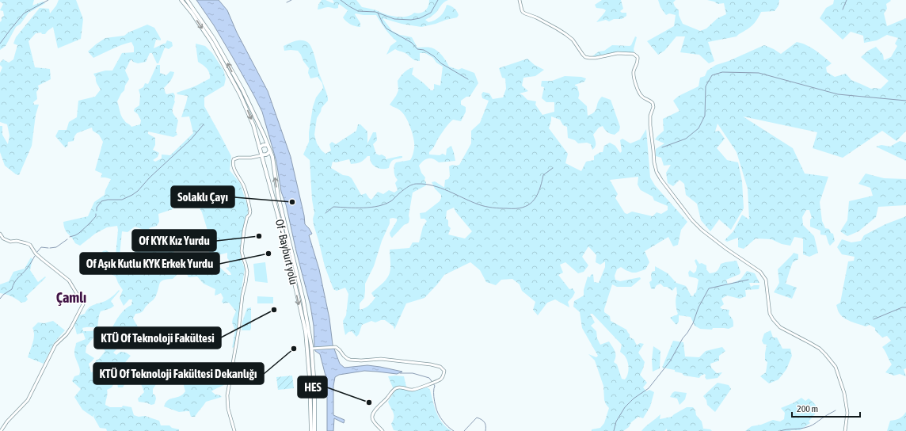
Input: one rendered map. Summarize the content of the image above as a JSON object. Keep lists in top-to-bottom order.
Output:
{
  "streets": {
    "highway": ["Of - Bayburt yolu"]
  },
  "districts": ["Çamlı"],
  "places": [
    "Solaklı Çayı",
    "Of KYK Kız Yurdu",
    "Of Aşık Kutlu KYK Erkek Yurdu",
    "KTÜ Of Teknoloji Fakültesi",
    "KTÜ Of Teknoloji Fakültesi Dekanlığı",
    "HES"
  ],
  "scale_bar": "200 m"
}
